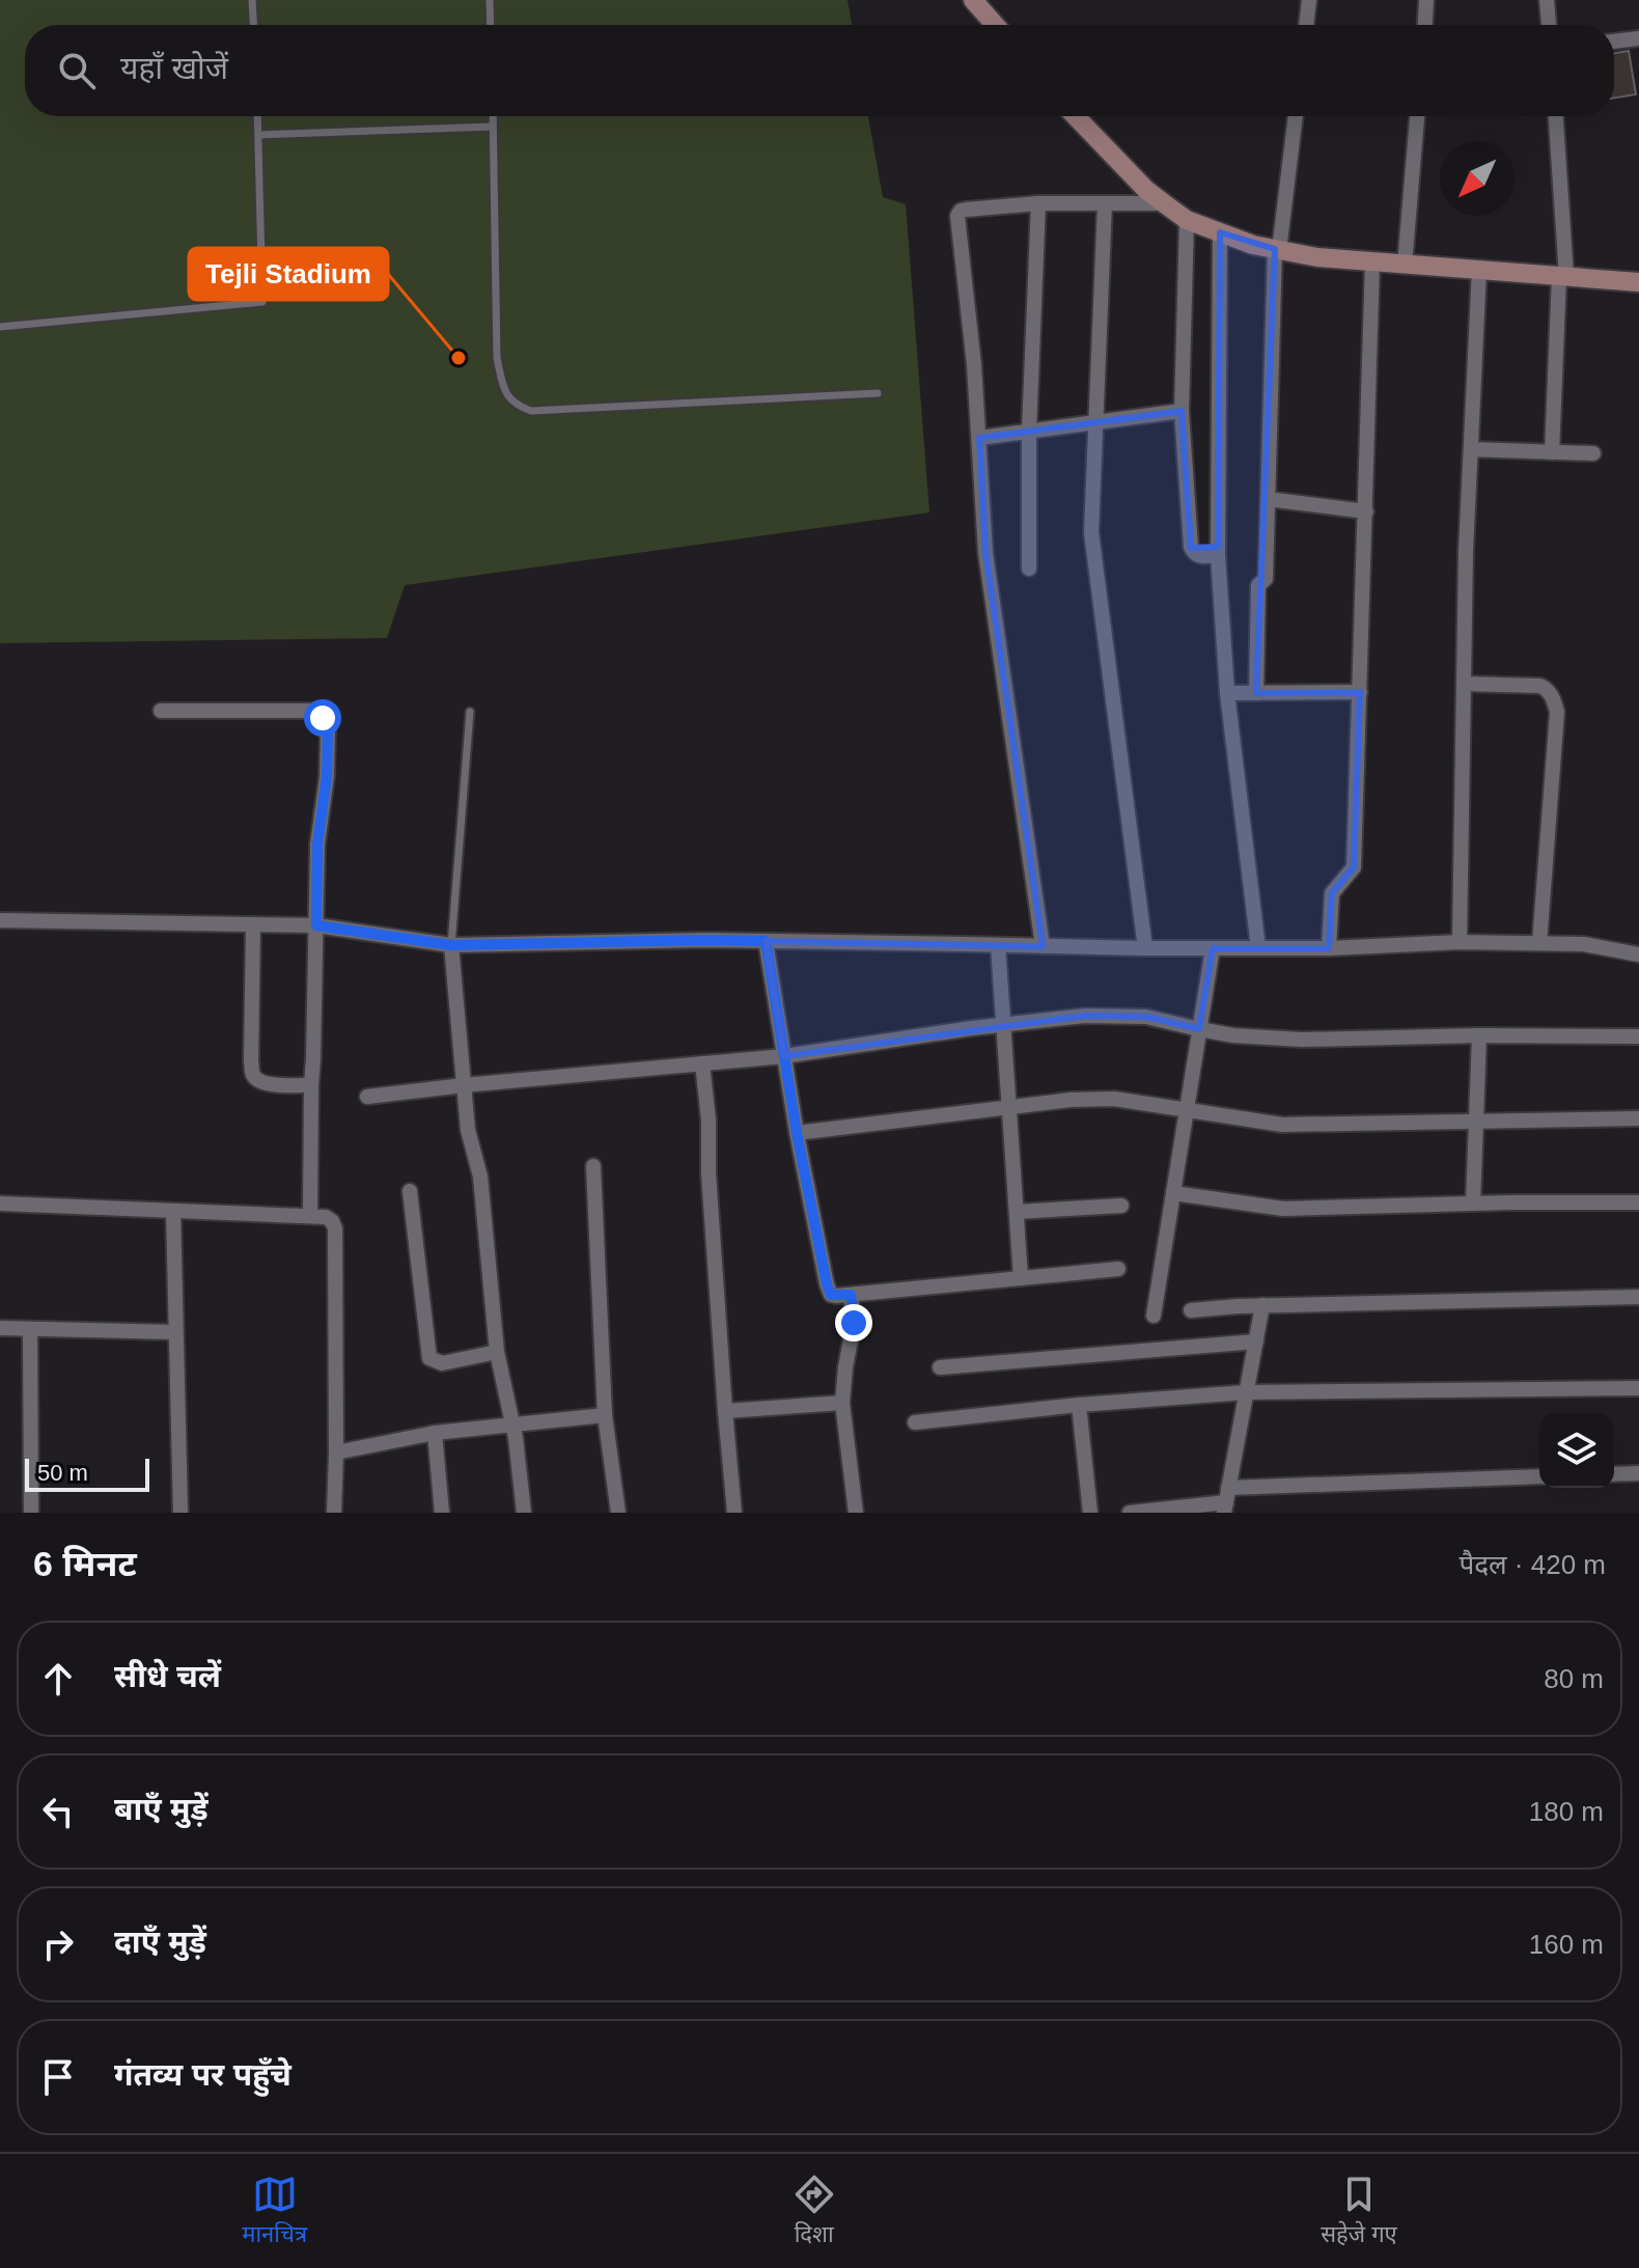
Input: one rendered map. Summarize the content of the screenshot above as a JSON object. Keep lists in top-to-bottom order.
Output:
{
  "places": ["Tejli Stadium"],
  "scale_bar": "50 m",
  "north": "bottom left",
  "page": {
    "search": "यहाँ खोजें",
    "scale": "50 m",
    "heading": ["6 मिनट", "पैदल · 420 m"],
    "list": [
      ["सीधे चलें", "80 m"],
      ["बाएँ मुड़ें", "180 m"],
      ["दाएँ मुड़ें", "160 m"],
      "गंतव्य पर पहुँचे"
    ],
    "nav": ["मानचित्र", "दिशा", "सहेजे गए"]
  }
}
